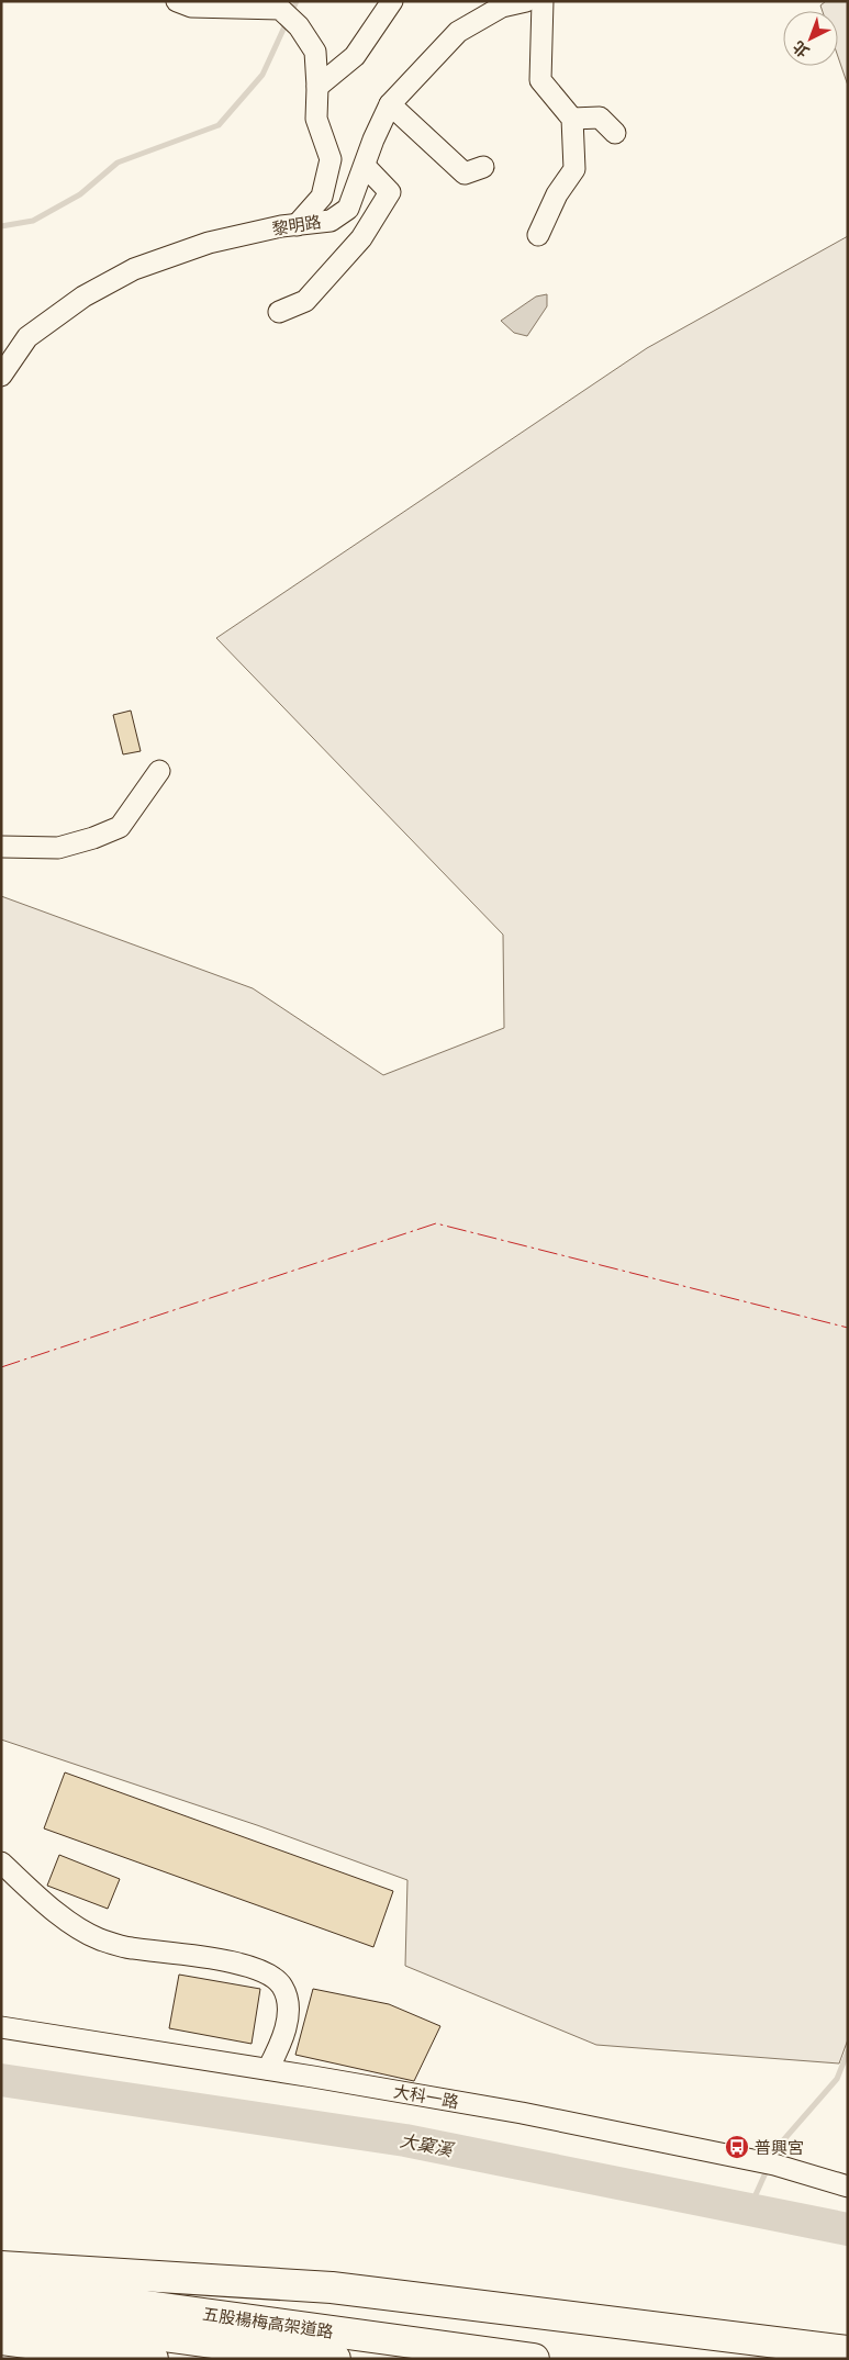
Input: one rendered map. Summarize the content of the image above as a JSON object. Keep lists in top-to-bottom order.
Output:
{
  "streets": {
    "highway": ["五股楊梅高架道路"],
    "street": ["黎明路", "大科一路"]
  },
  "water": ["大窠溪"],
  "places": {
    "bus stop": ["普興宮"]
  },
  "north": "bottom left"
}
